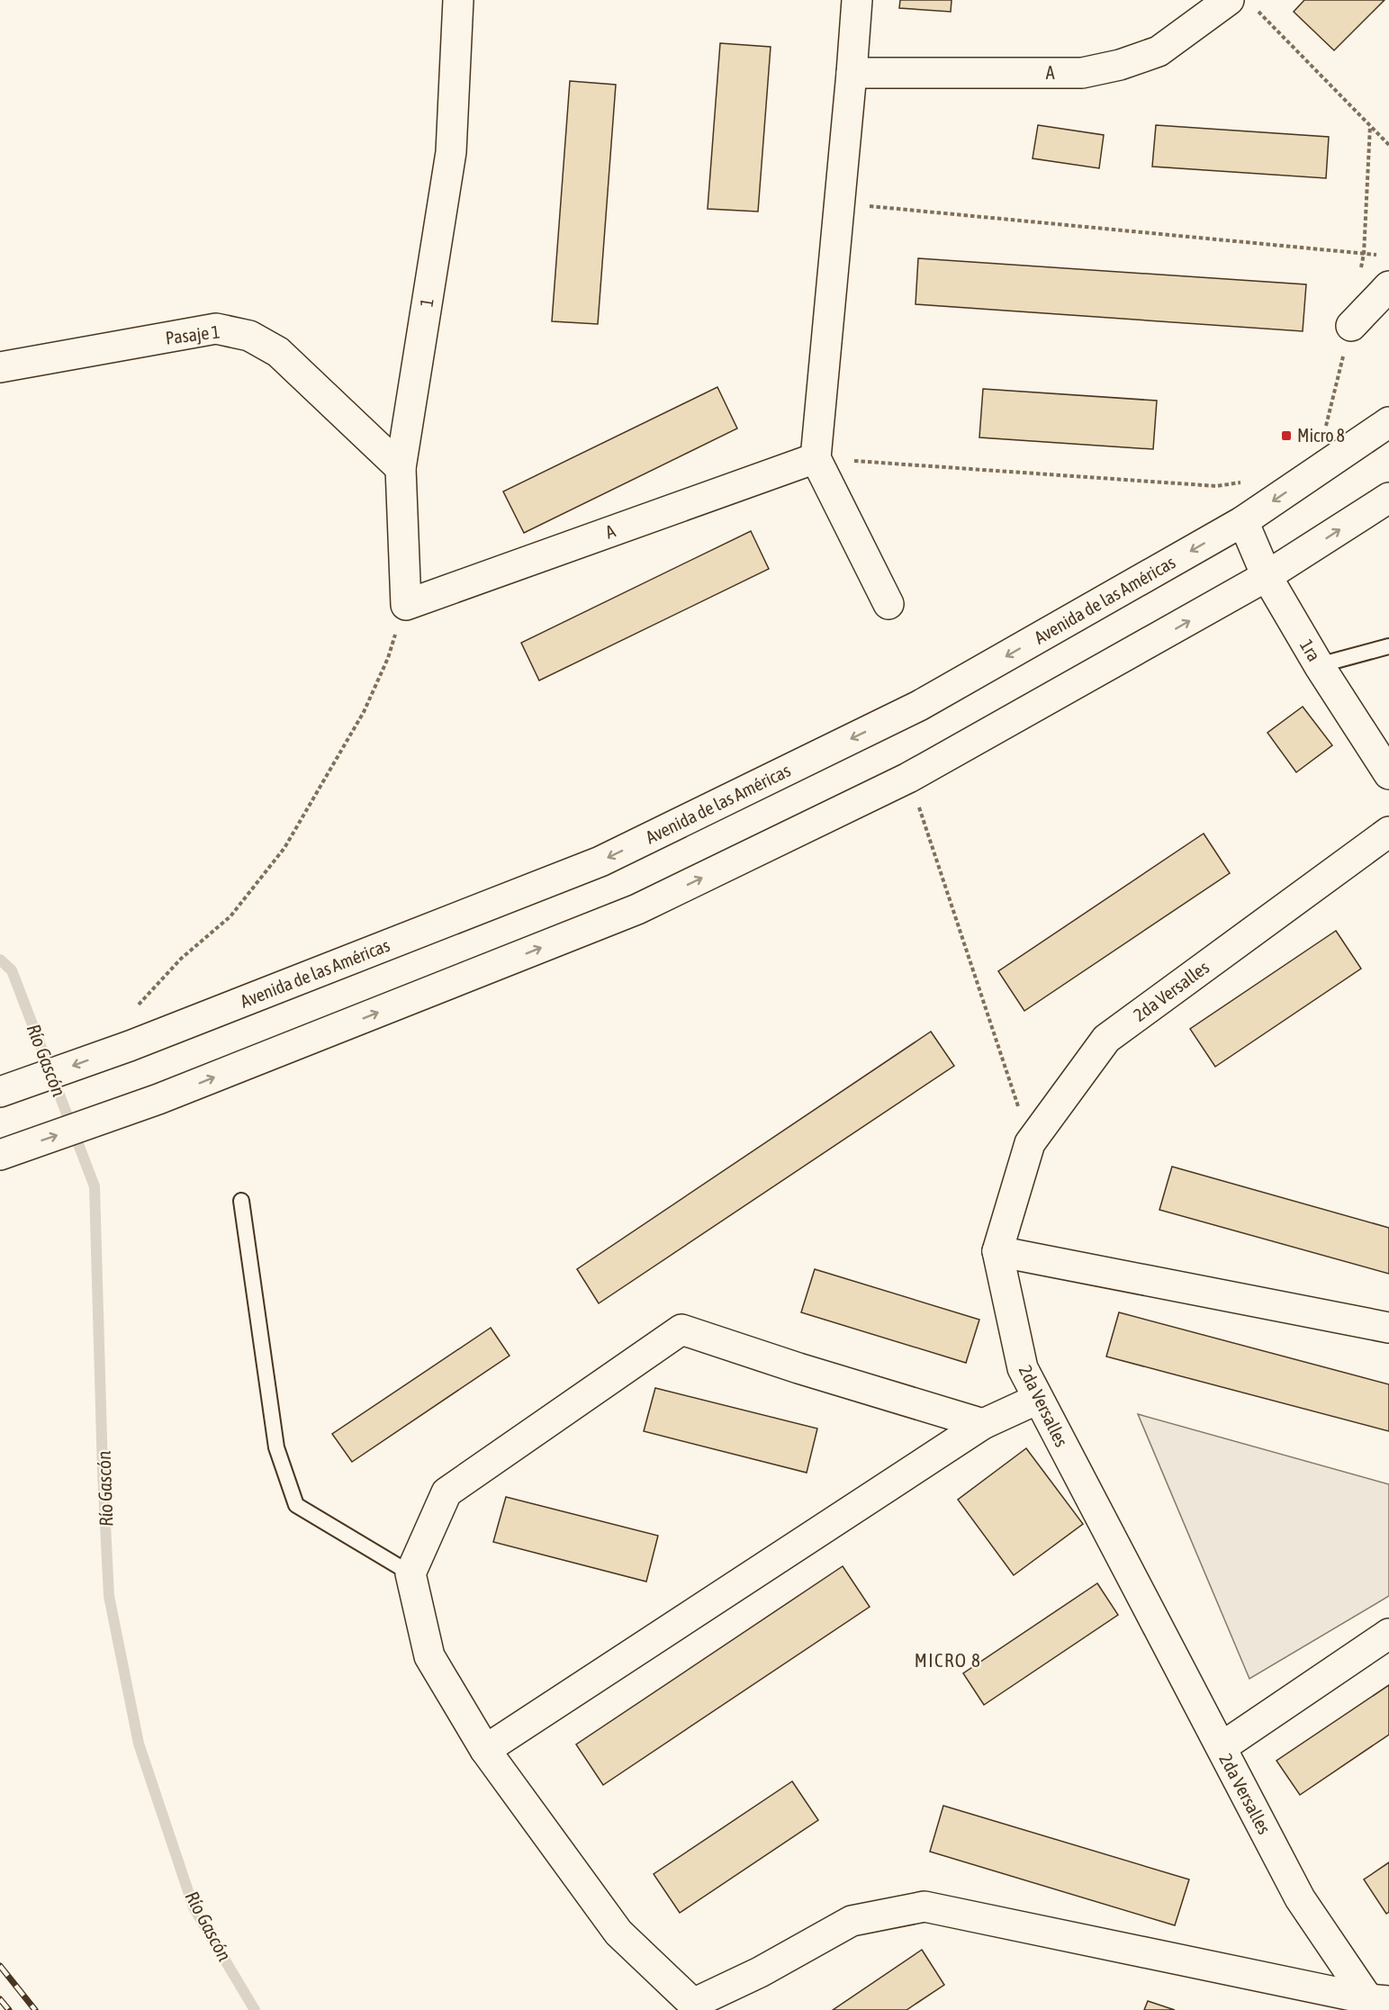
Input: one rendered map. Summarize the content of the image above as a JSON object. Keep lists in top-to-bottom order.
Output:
{
  "streets": {
    "street": [
      "A",
      "1",
      "Pasaje 1",
      "Avenida de las Américas",
      "1ra",
      "2da Versalles"
    ]
  },
  "crossings": [
    ["A", "1"],
    ["1", "Pasaje 1"],
    ["Avenida de las Américas", "1ra"]
  ],
  "districts": ["MICRO 8"],
  "water": ["Río Gascón"],
  "places": {
    "transit": ["Micro 8"]
  }
}
